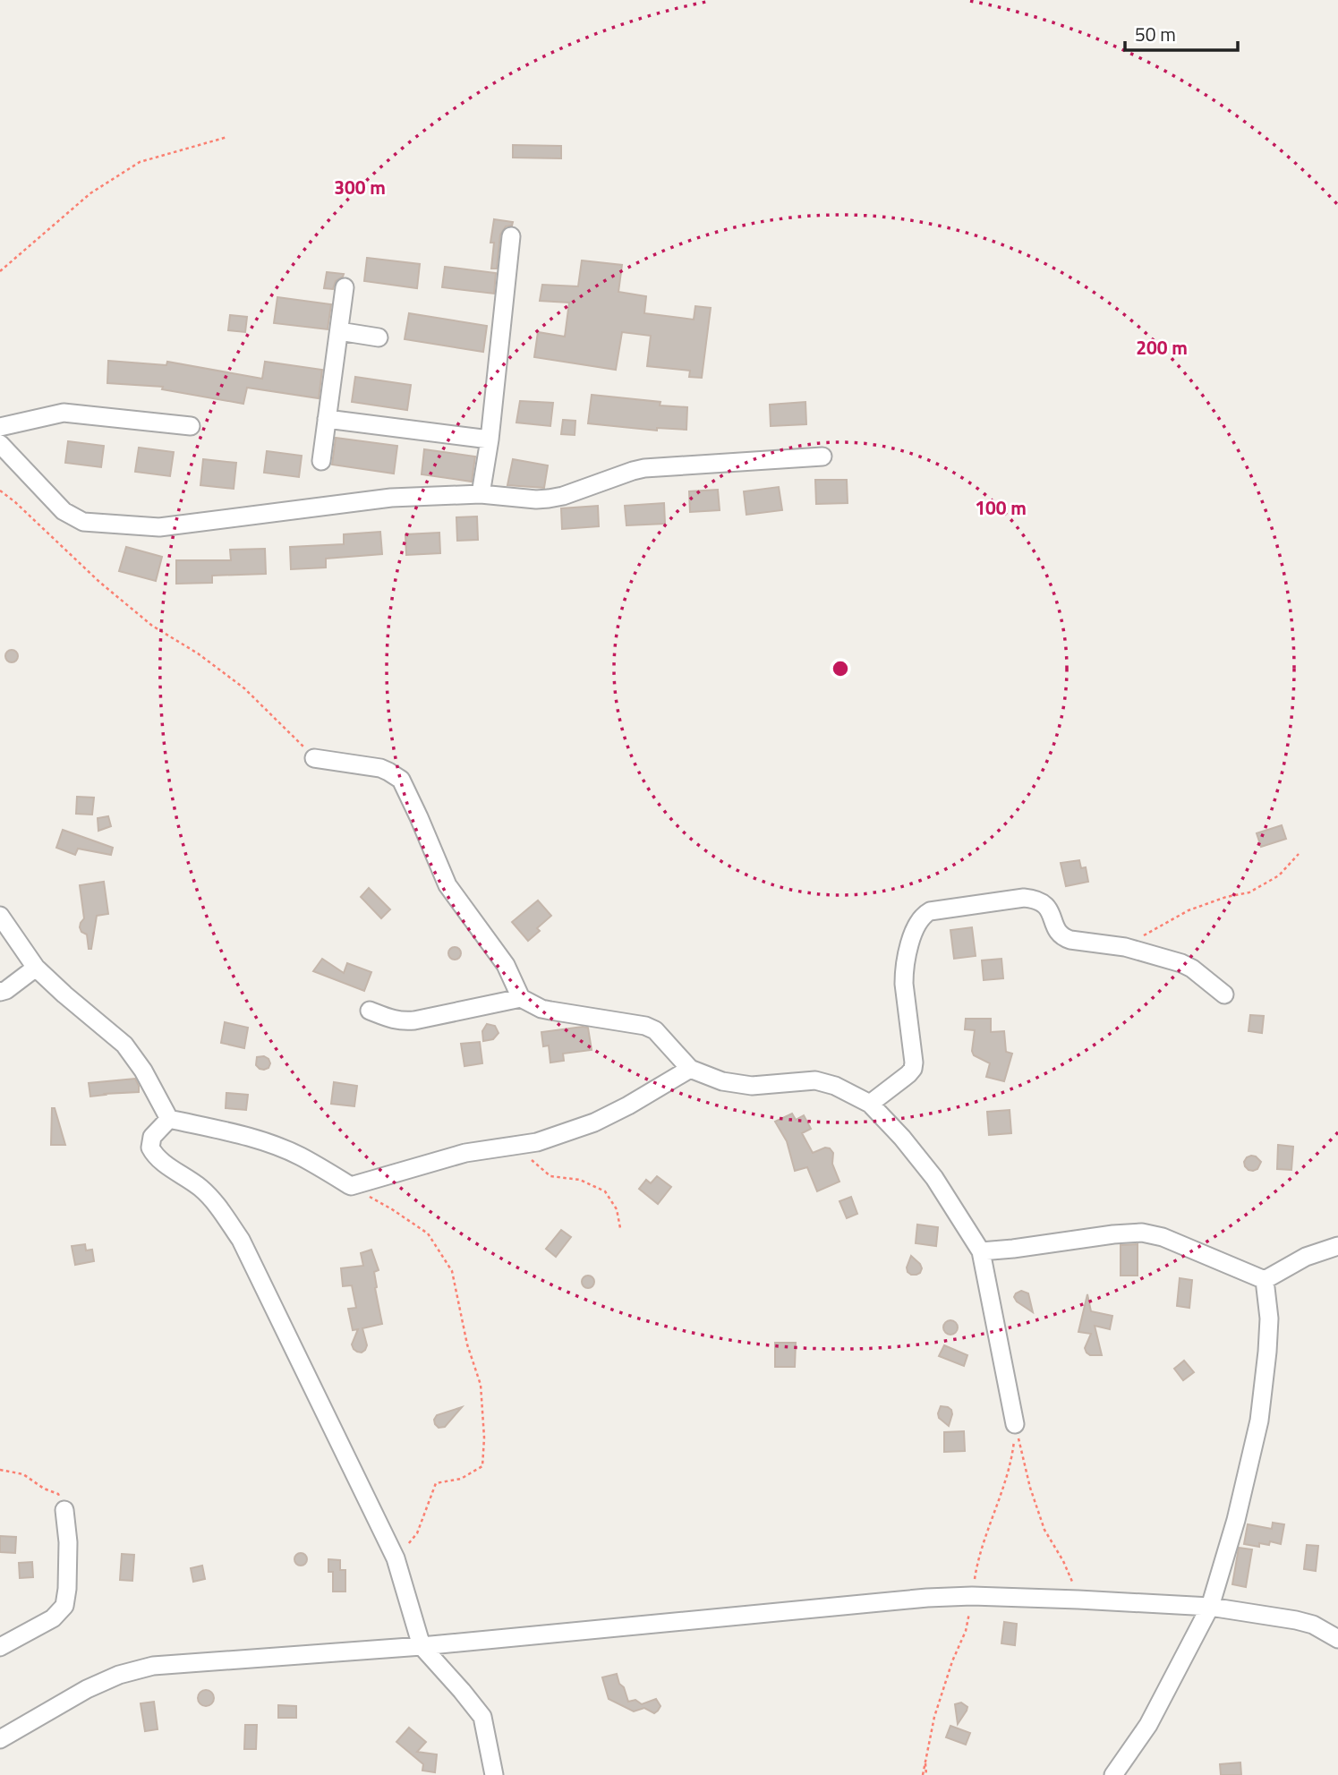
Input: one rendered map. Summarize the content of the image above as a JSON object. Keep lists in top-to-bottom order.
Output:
{
  "scale_bar": "50 m",
  "rings": ["300 m", "200 m", "100 m"]
}
